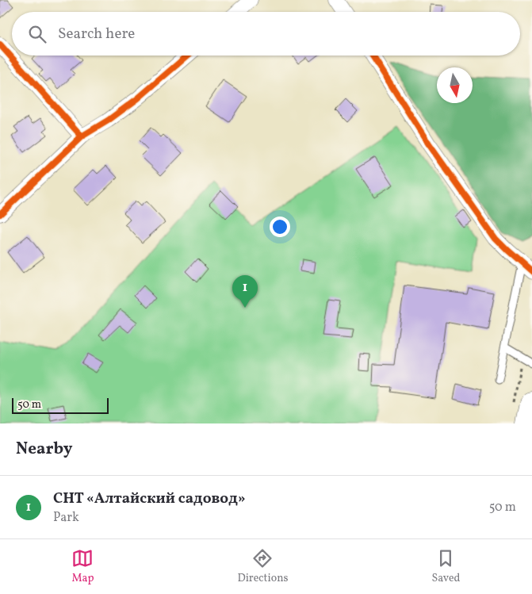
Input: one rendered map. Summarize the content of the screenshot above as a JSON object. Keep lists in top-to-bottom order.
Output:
{
  "scale_bar": "50 m",
  "north": "bottom",
  "page": {
    "search": "Search here",
    "pins": "1",
    "scale": "50 m",
    "heading": "Nearby",
    "list": [
      {
        "mark": "1",
        "name": "СНТ «Алтайский садовод»",
        "note": "Park",
        "value": "50 m"
      }
    ],
    "nav": ["Map", "Directions", "Saved"]
  }
}
